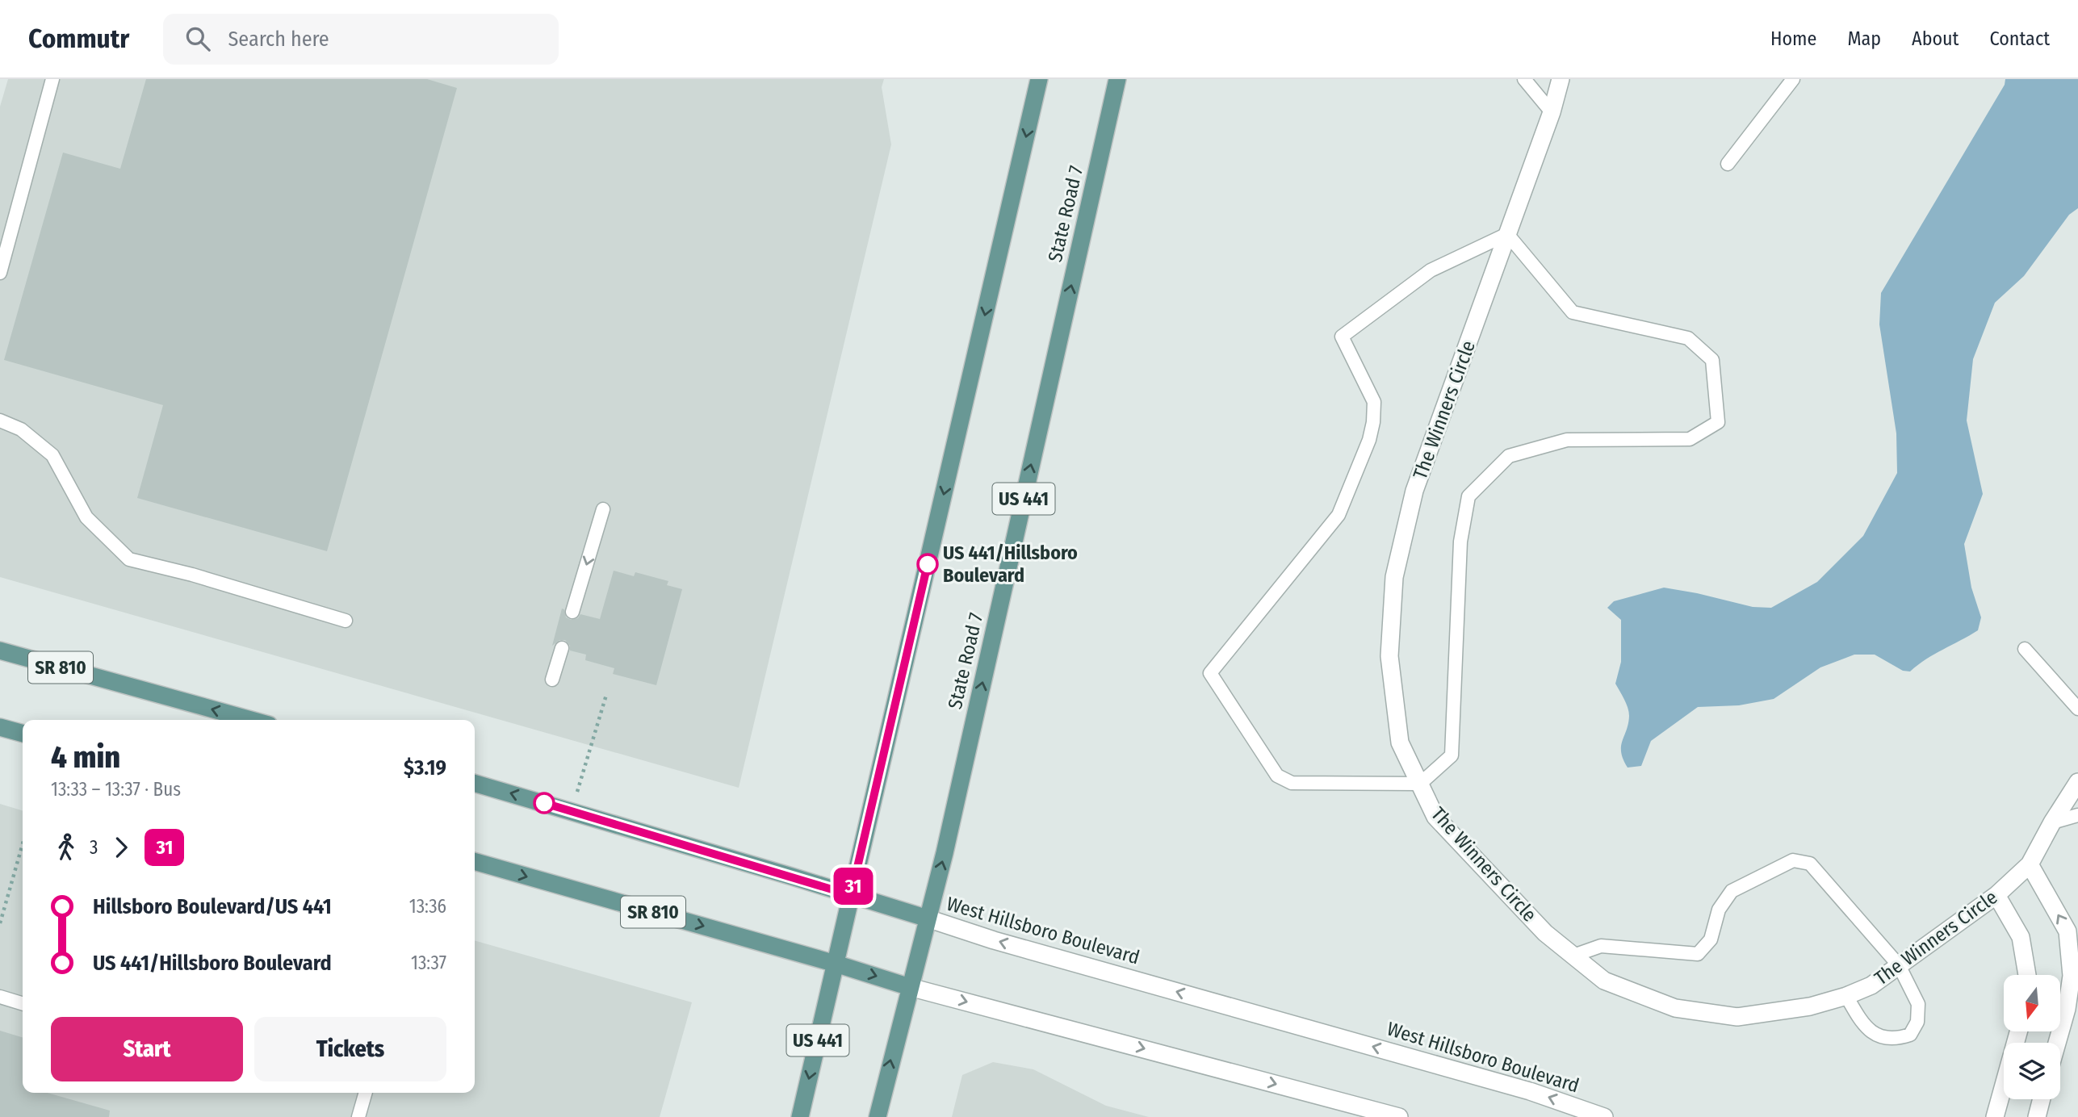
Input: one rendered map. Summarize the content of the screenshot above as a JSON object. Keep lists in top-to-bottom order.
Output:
{
  "streets": {
    "main road": [
      "State Road 7",
      "US 441",
      "SR 810",
      "West Hillsboro Boulevard"
    ],
    "street": ["The Winners Circle"]
  },
  "crossings": [
    ["State Road 7", "SR 810"],
    ["State Road 7", "West Hillsboro Boulevard"],
    ["US 441", "SR 810"],
    ["US 441", "West Hillsboro Boulevard"]
  ],
  "one_way": ["West Hillsboro Boulevard"],
  "places": ["US 441/Hillsboro Boulevard"],
  "lines": ["bus line 31"],
  "north": "bottom",
  "page": {
    "header": "Commutr",
    "search": "Search here",
    "nav": [
      "Home",
      "Map",
      "About",
      "Contact"
    ],
    "on_map": "31",
    "heading": ["4 min", "13:33 – 13:37 · Bus", "$3.19"],
    "legs": ["3", "31"],
    "list": [
      {
        "name": "Hillsboro Boulevard/US 441",
        "value": "13:36"
      },
      {
        "name": "US 441/Hillsboro Boulevard",
        "value": "13:37"
      }
    ],
    "buttons": ["Start", "Tickets"]
  }
}
